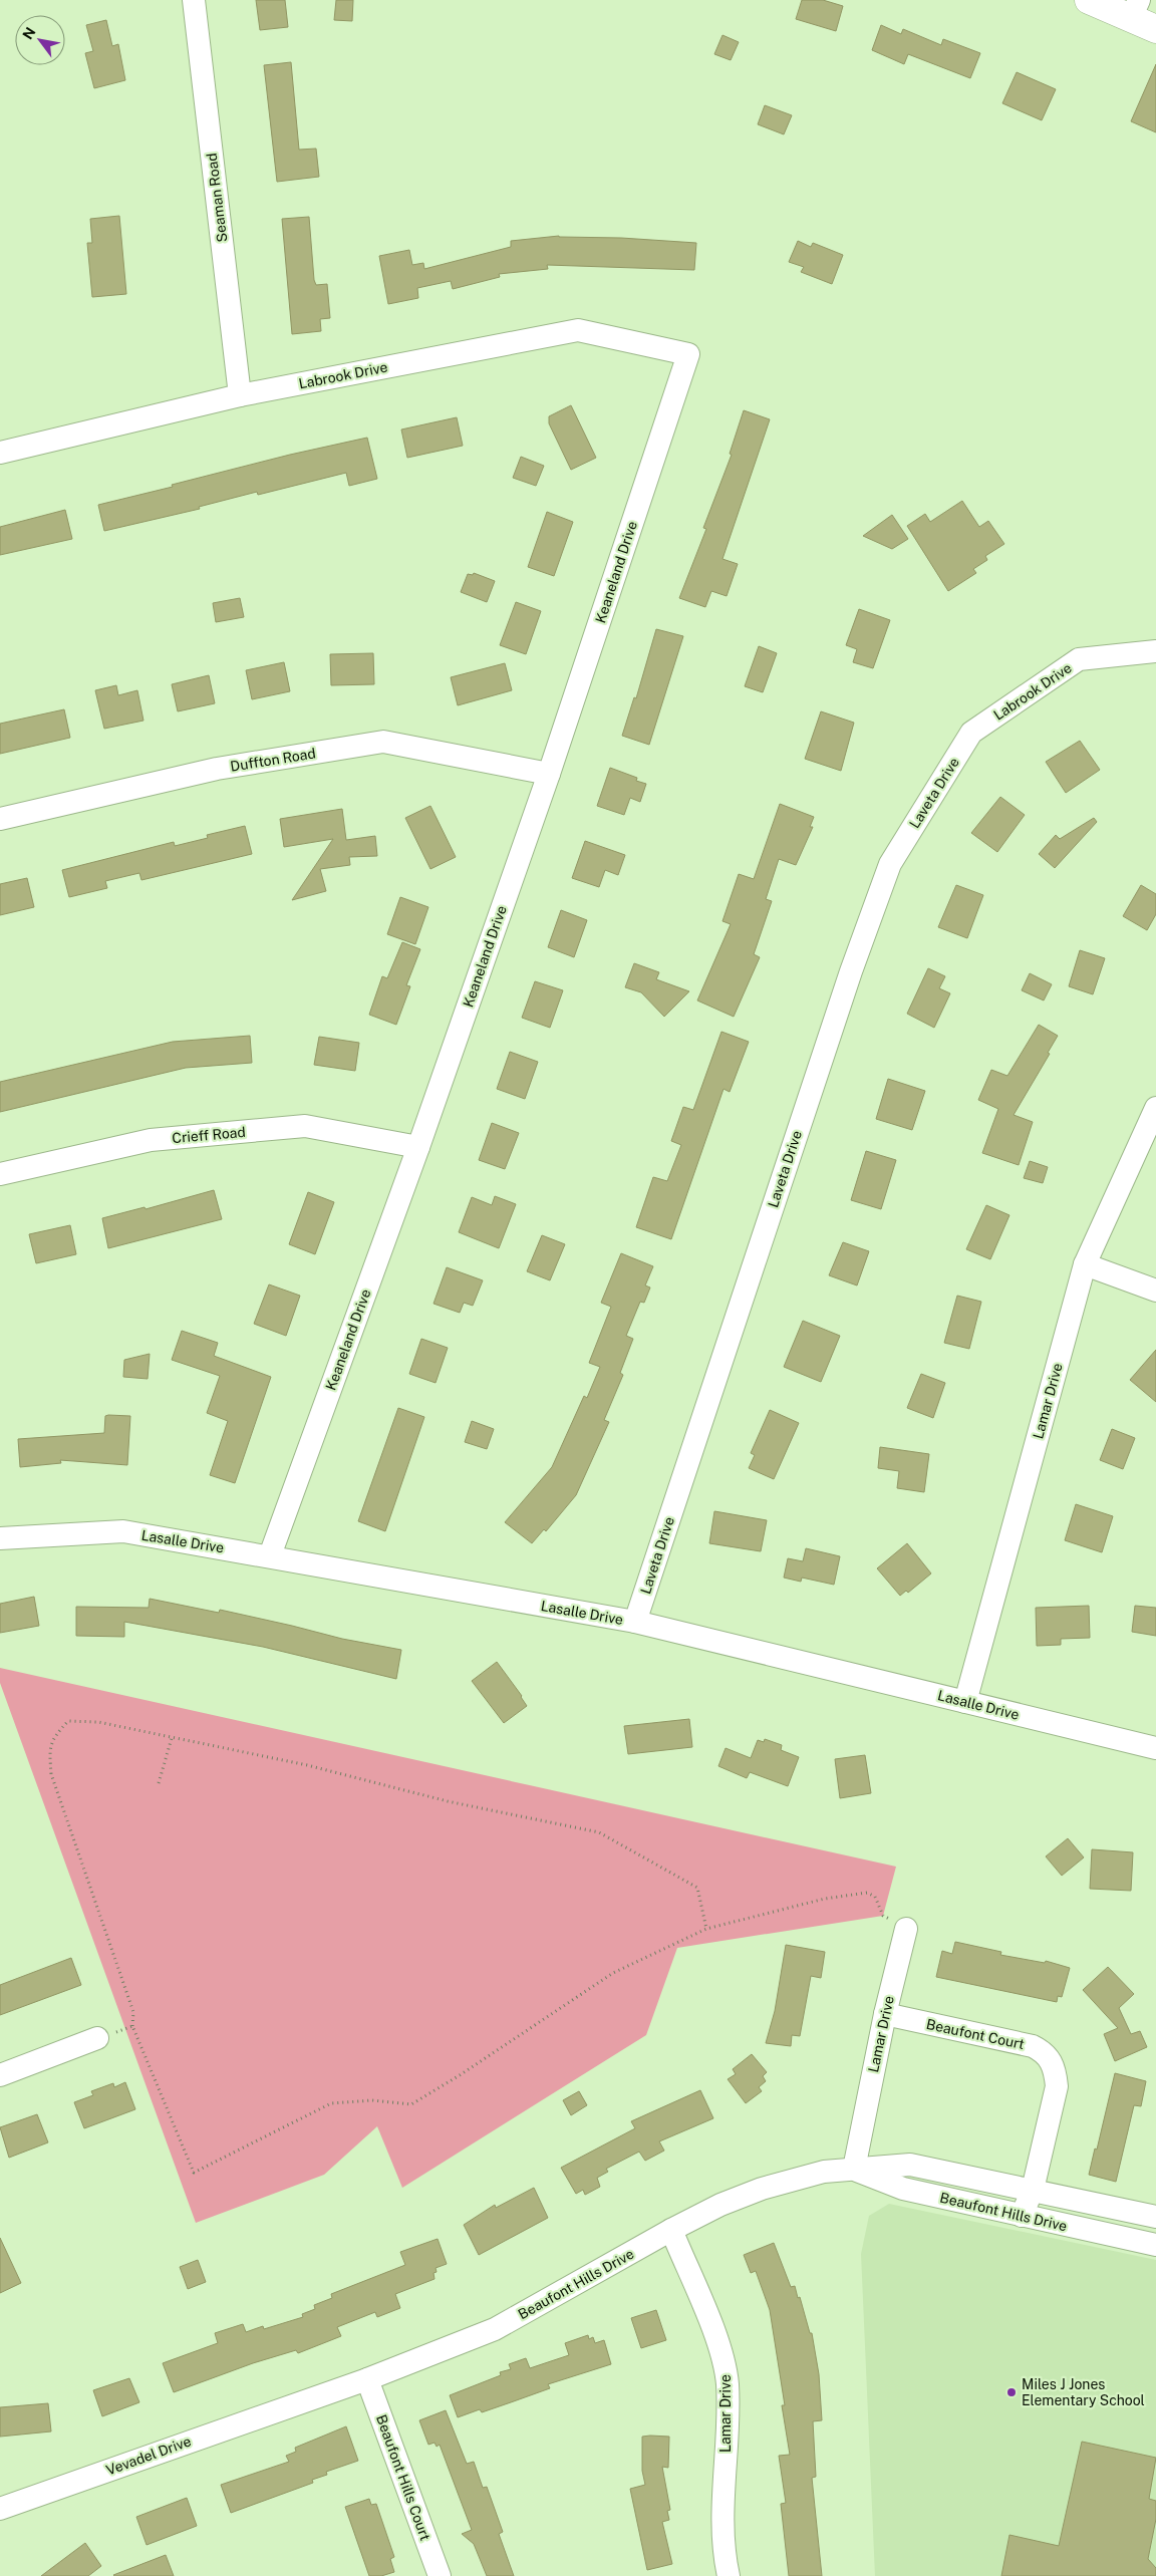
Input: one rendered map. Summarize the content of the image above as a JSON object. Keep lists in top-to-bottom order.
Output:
{
  "streets": {
    "street": [
      "Seaman Road",
      "Labrook Drive",
      "Keaneland Drive",
      "Duffton Road",
      "Laveta Drive",
      "Crieff Road",
      "Lamar Drive",
      "Lasalle Drive",
      "Beaufont Court",
      "Beaufont Hills Drive",
      "Vevadel Drive",
      "Beaufont Hills Court"
    ]
  },
  "crossings": [
    ["Seaman Road", "Labrook Drive"],
    ["Labrook Drive", "Keaneland Drive"],
    ["Labrook Drive", "Laveta Drive"],
    ["Keaneland Drive", "Duffton Road"],
    ["Keaneland Drive", "Crieff Road"],
    ["Keaneland Drive", "Lasalle Drive"],
    ["Laveta Drive", "Lasalle Drive"],
    ["Lamar Drive", "Lasalle Drive"],
    ["Lamar Drive", "Beaufont Court"],
    ["Lamar Drive", "Beaufont Hills Drive"],
    ["Beaufont Court", "Beaufont Hills Drive"],
    ["Beaufont Hills Drive", "Vevadel Drive"],
    ["Beaufont Hills Drive", "Beaufont Hills Court"]
  ],
  "places": ["Miles J Jones Elementary School"],
  "north": "top left"
}
